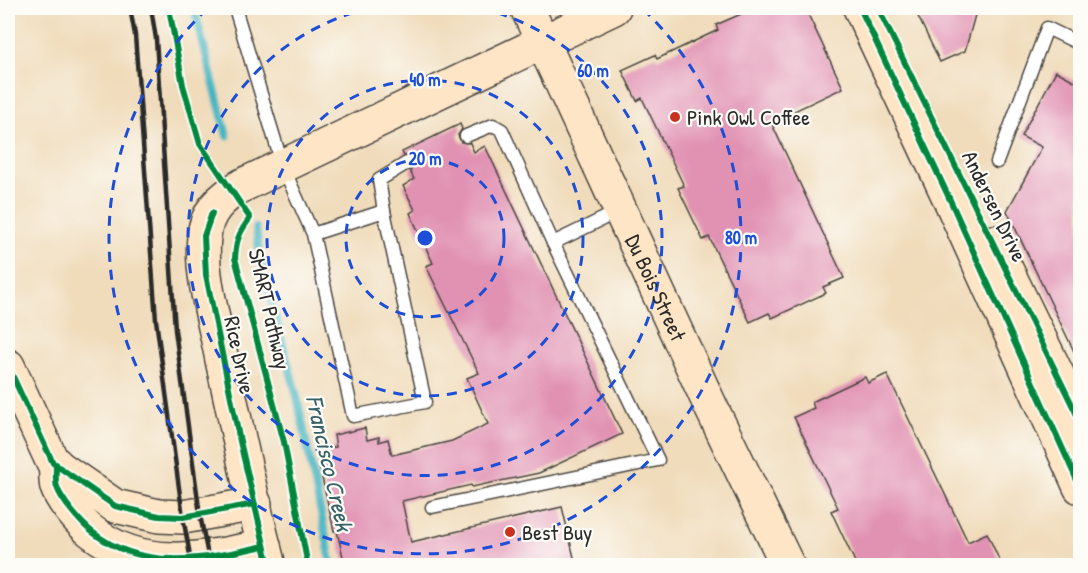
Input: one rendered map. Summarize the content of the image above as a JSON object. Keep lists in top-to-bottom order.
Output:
{
  "streets": {
    "street": ["Andersen Drive", "Du Bois Street", "Rice Drive"],
    "cycle path": ["SMART Pathway"]
  },
  "crossings": [
    ["Du Bois Street", "Rice Drive"]
  ],
  "water": ["Francisco Creek"],
  "places": ["Pink Owl Coffee", "Best Buy"],
  "rings": [
    "60 m",
    "40 m",
    "20 m",
    "80 m"
  ]
}
